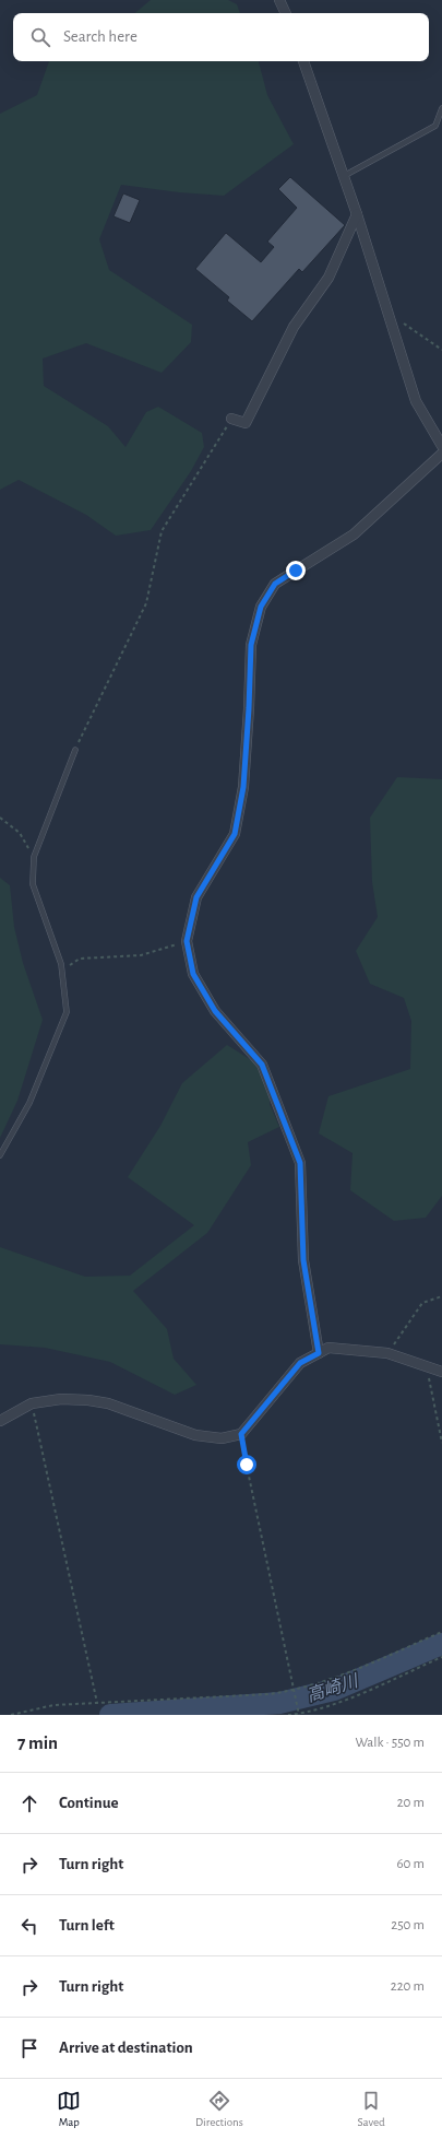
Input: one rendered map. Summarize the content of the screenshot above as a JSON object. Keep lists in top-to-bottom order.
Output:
{
  "water": ["高崎川"],
  "page": {
    "search": "Search here",
    "heading": ["7 min", "Walk · 550 m"],
    "list": [
      ["Continue", "20 m"],
      ["Turn right", "60 m"],
      ["Turn left", "250 m"],
      ["Turn right", "220 m"],
      "Arrive at destination"
    ],
    "nav": ["Map", "Directions", "Saved"]
  }
}
